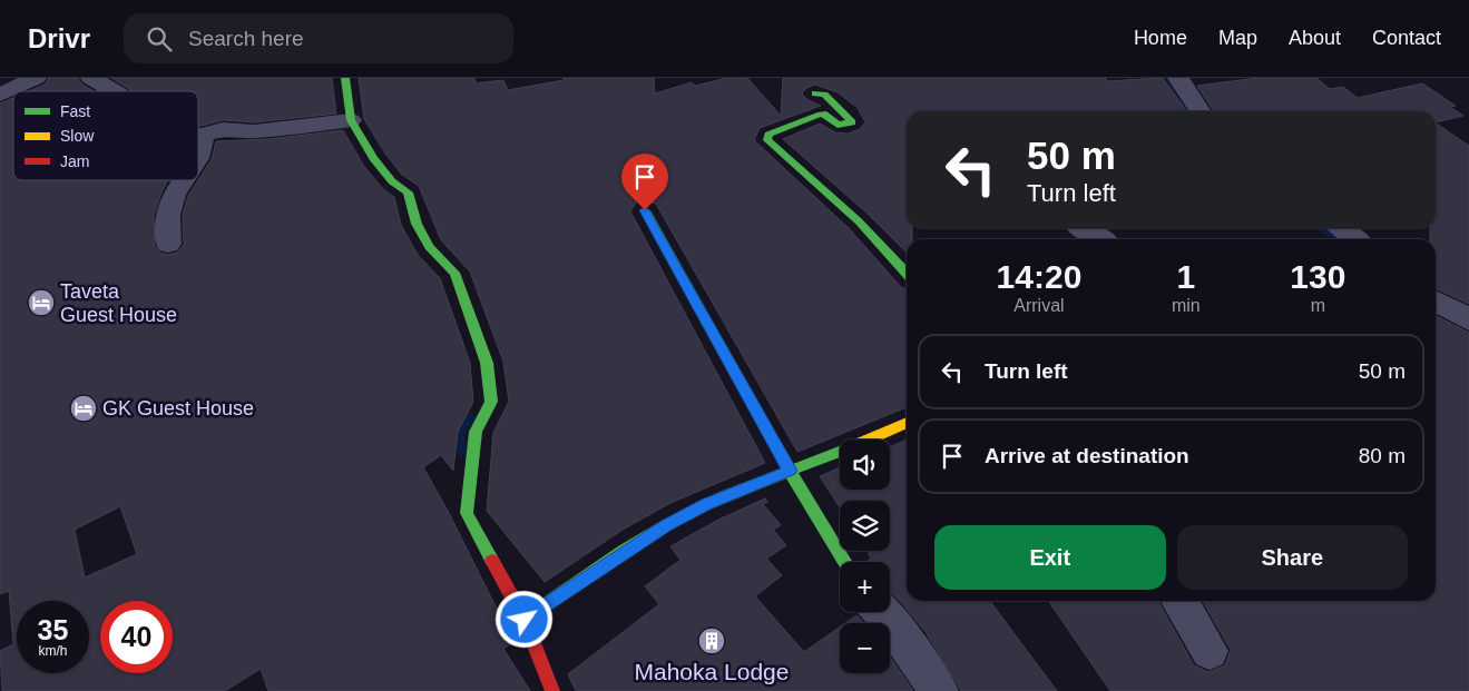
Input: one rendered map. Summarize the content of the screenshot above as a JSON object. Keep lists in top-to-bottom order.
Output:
{
  "places": {
    "hotel": ["Taveta Guest House", "GK Guest House"],
    "building": ["Mahoka Lodge"]
  },
  "legend": ["Fast", "Slow", "Jam"],
  "page": {
    "header": "Drivr",
    "search": "Search here",
    "nav": [
      "Home",
      "Map",
      "About",
      "Contact"
    ],
    "turn": ["50 m", "Turn left"],
    "eta": [
      "14:20",
      "Arrival",
      "1",
      "min",
      "130",
      "m"
    ],
    "list": [
      {
        "name": "Turn left",
        "value": "50 m"
      },
      {
        "name": "Arrive at destination",
        "value": "80 m"
      }
    ],
    "map_buttons": ["+", "−"],
    "buttons": ["Exit", "Share"],
    "speed": "35 km/h",
    "limit": "40"
  }
}
